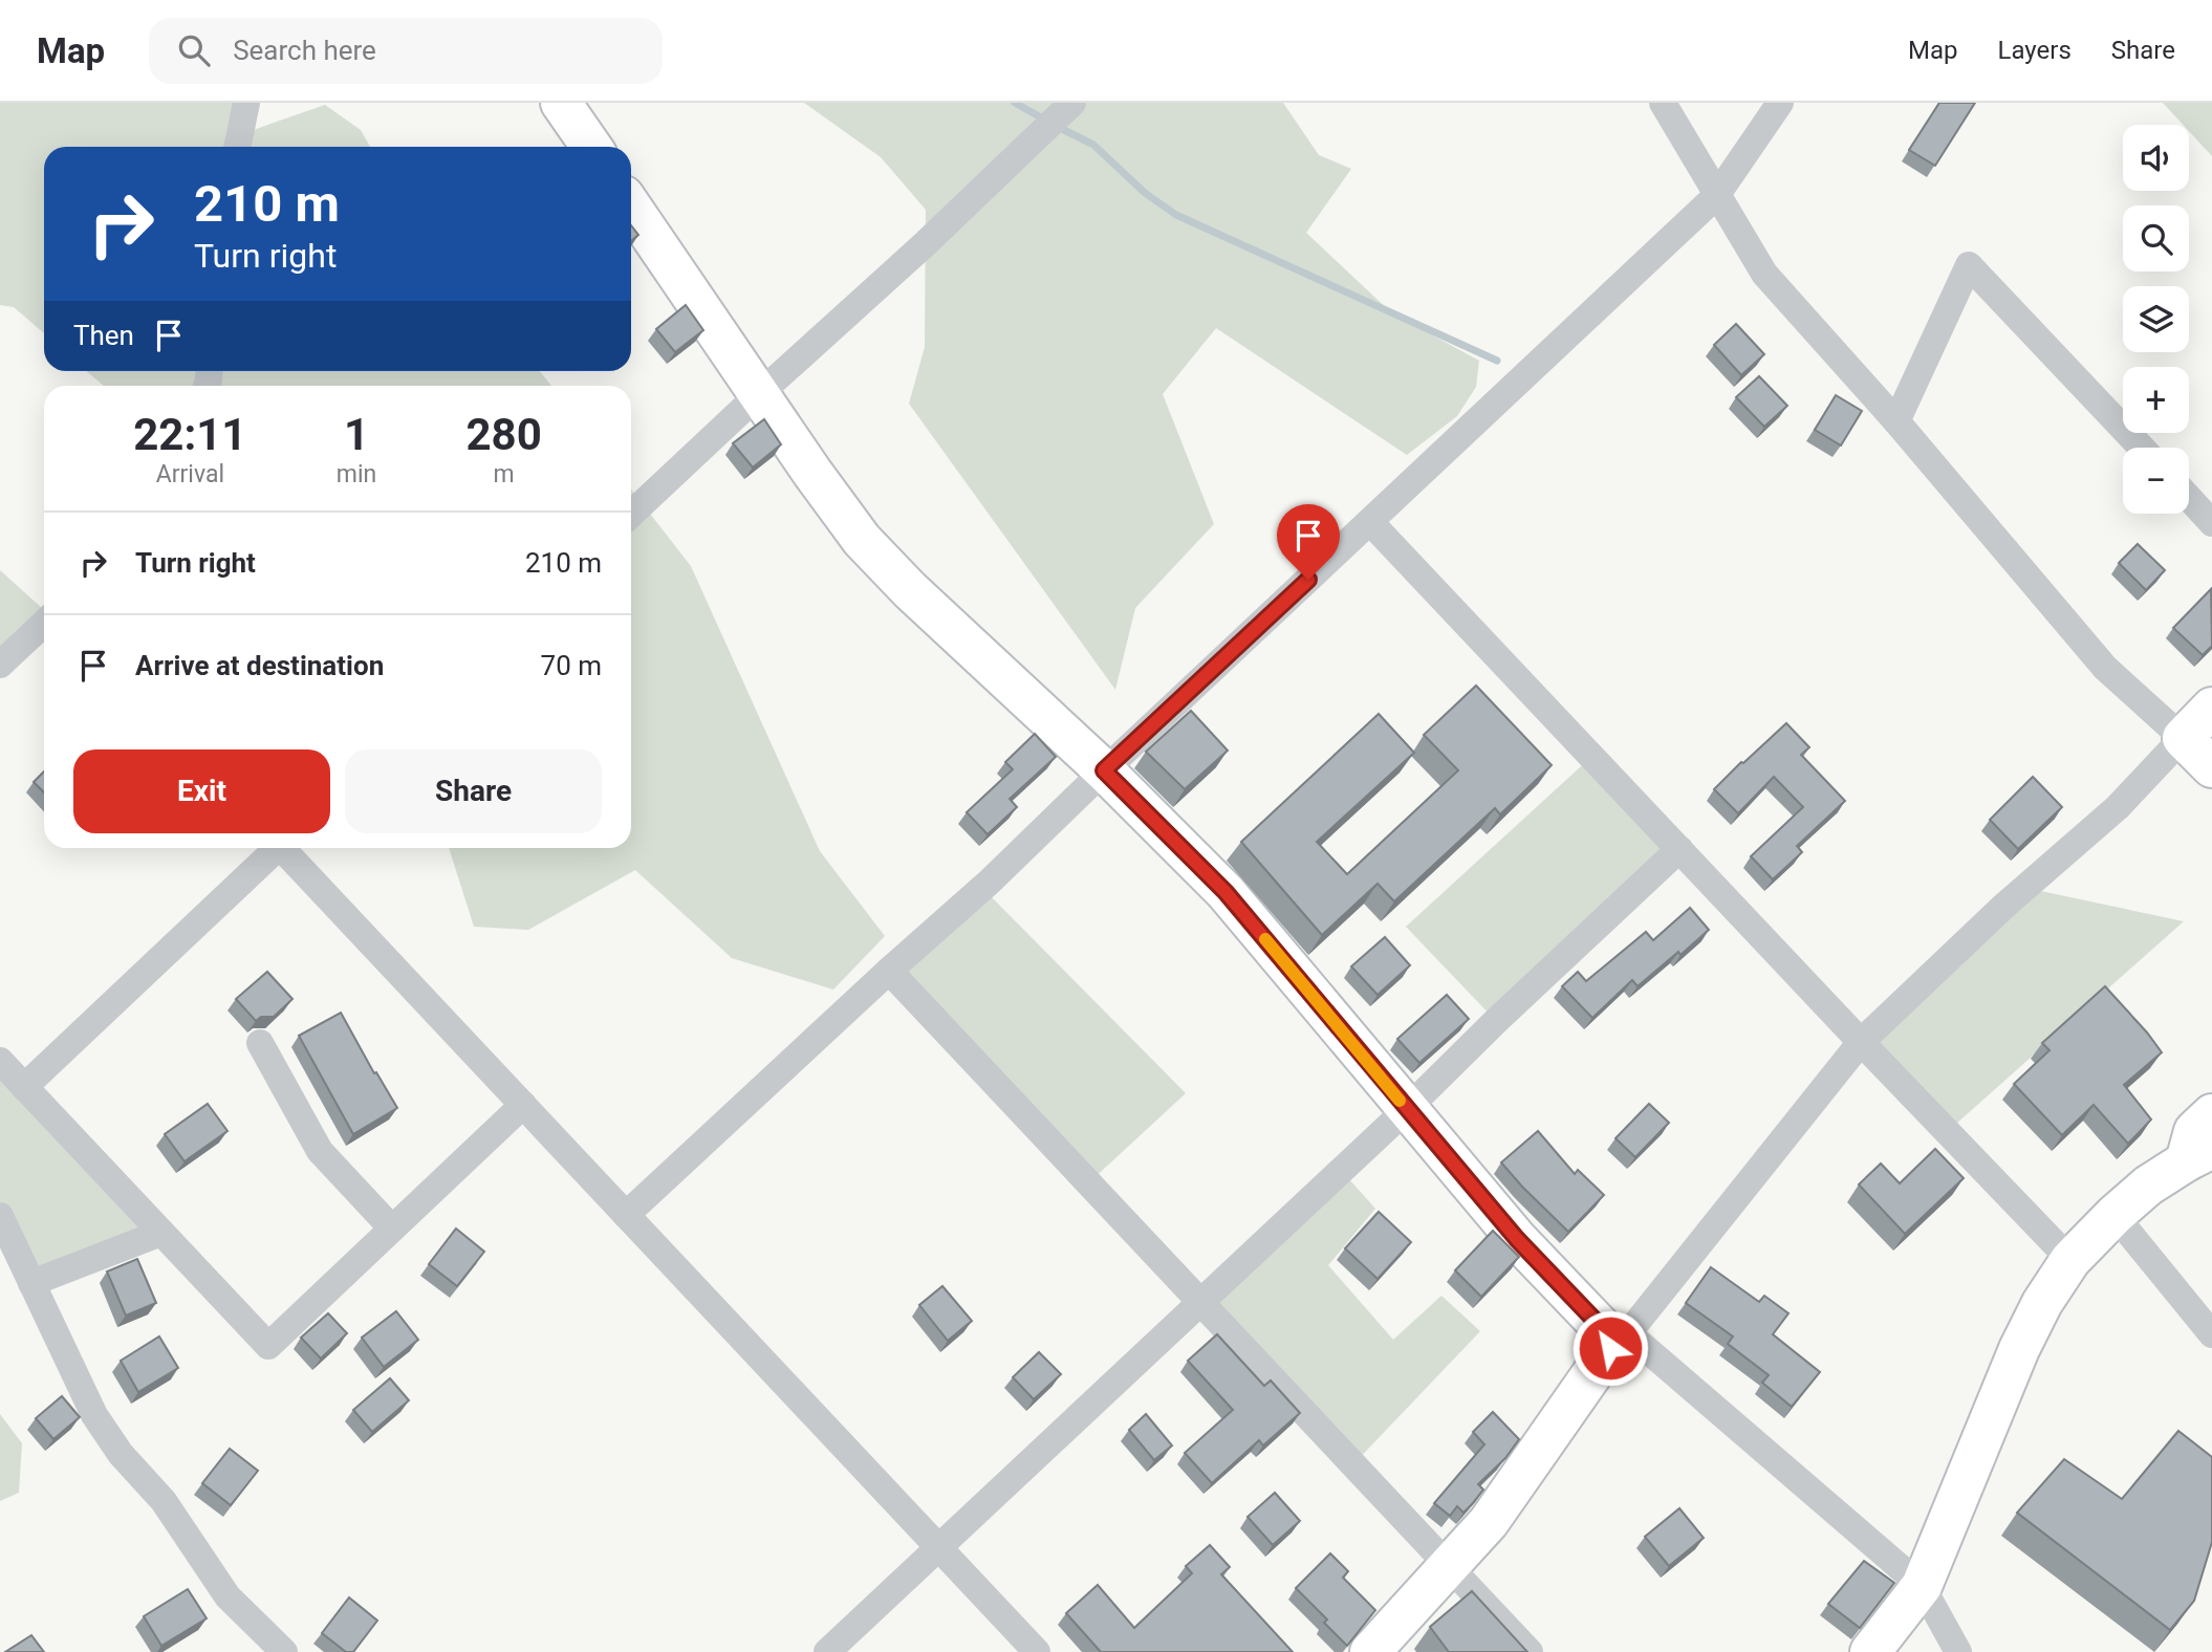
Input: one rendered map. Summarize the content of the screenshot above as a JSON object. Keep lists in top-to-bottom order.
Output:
{
  "page": {
    "header": "Map",
    "search": "Search here",
    "nav": ["Map", "Layers", "Share"],
    "map_buttons": ["+", "−"],
    "turn": ["210 m", "Turn right"],
    "then": "Then",
    "eta": [
      "22:11",
      "Arrival",
      "1",
      "min",
      "280",
      "m"
    ],
    "list": [
      {
        "name": "Turn right",
        "value": "210 m"
      },
      {
        "name": "Arrive at destination",
        "value": "70 m"
      }
    ],
    "buttons": ["Exit", "Share"]
  }
}
